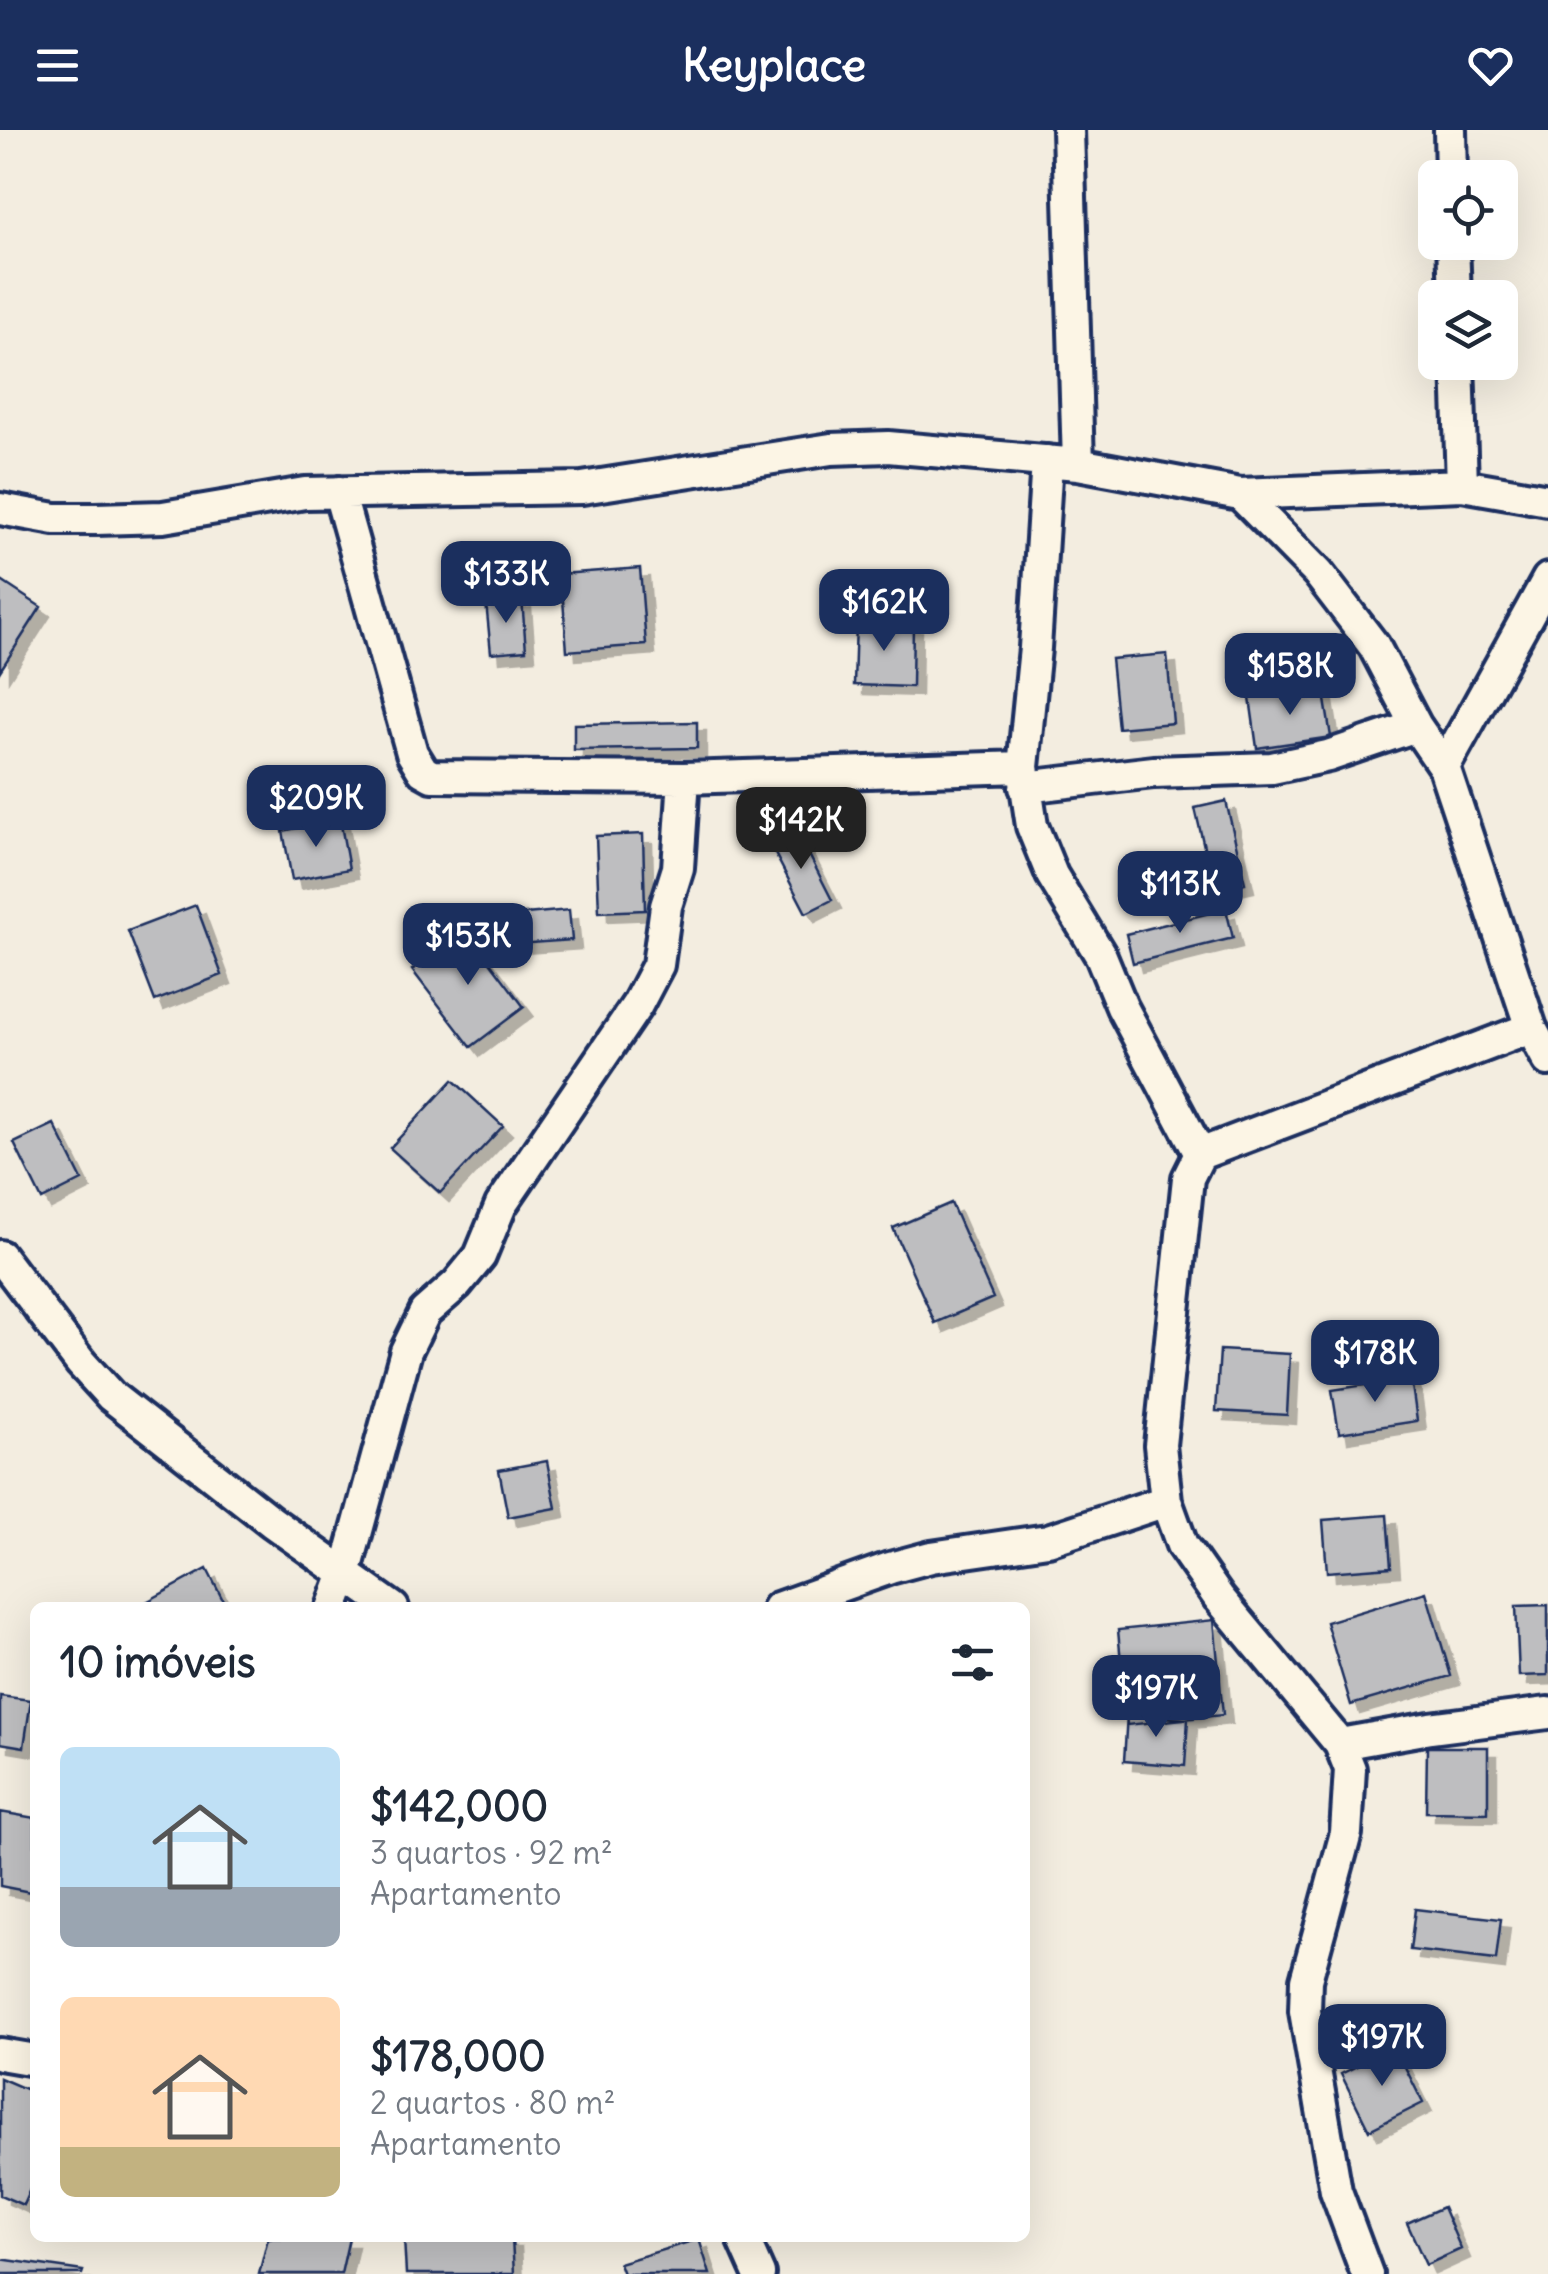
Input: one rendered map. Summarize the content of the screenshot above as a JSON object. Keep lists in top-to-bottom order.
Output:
{
  "page": {
    "header": "Keyplace",
    "price": [
      "$133K",
      "$162K",
      "$158K",
      "$209K",
      "$142K",
      "$113K",
      "$153K",
      "$178K",
      "$197K",
      "$197K"
    ],
    "heading": "10 imóveis",
    "list": [
      {
        "name": "$142,000",
        "note": "3 quartos · 92 m² · Apartamento"
      },
      {
        "name": "$178,000",
        "note": "2 quartos · 80 m² · Apartamento"
      }
    ]
  }
}
